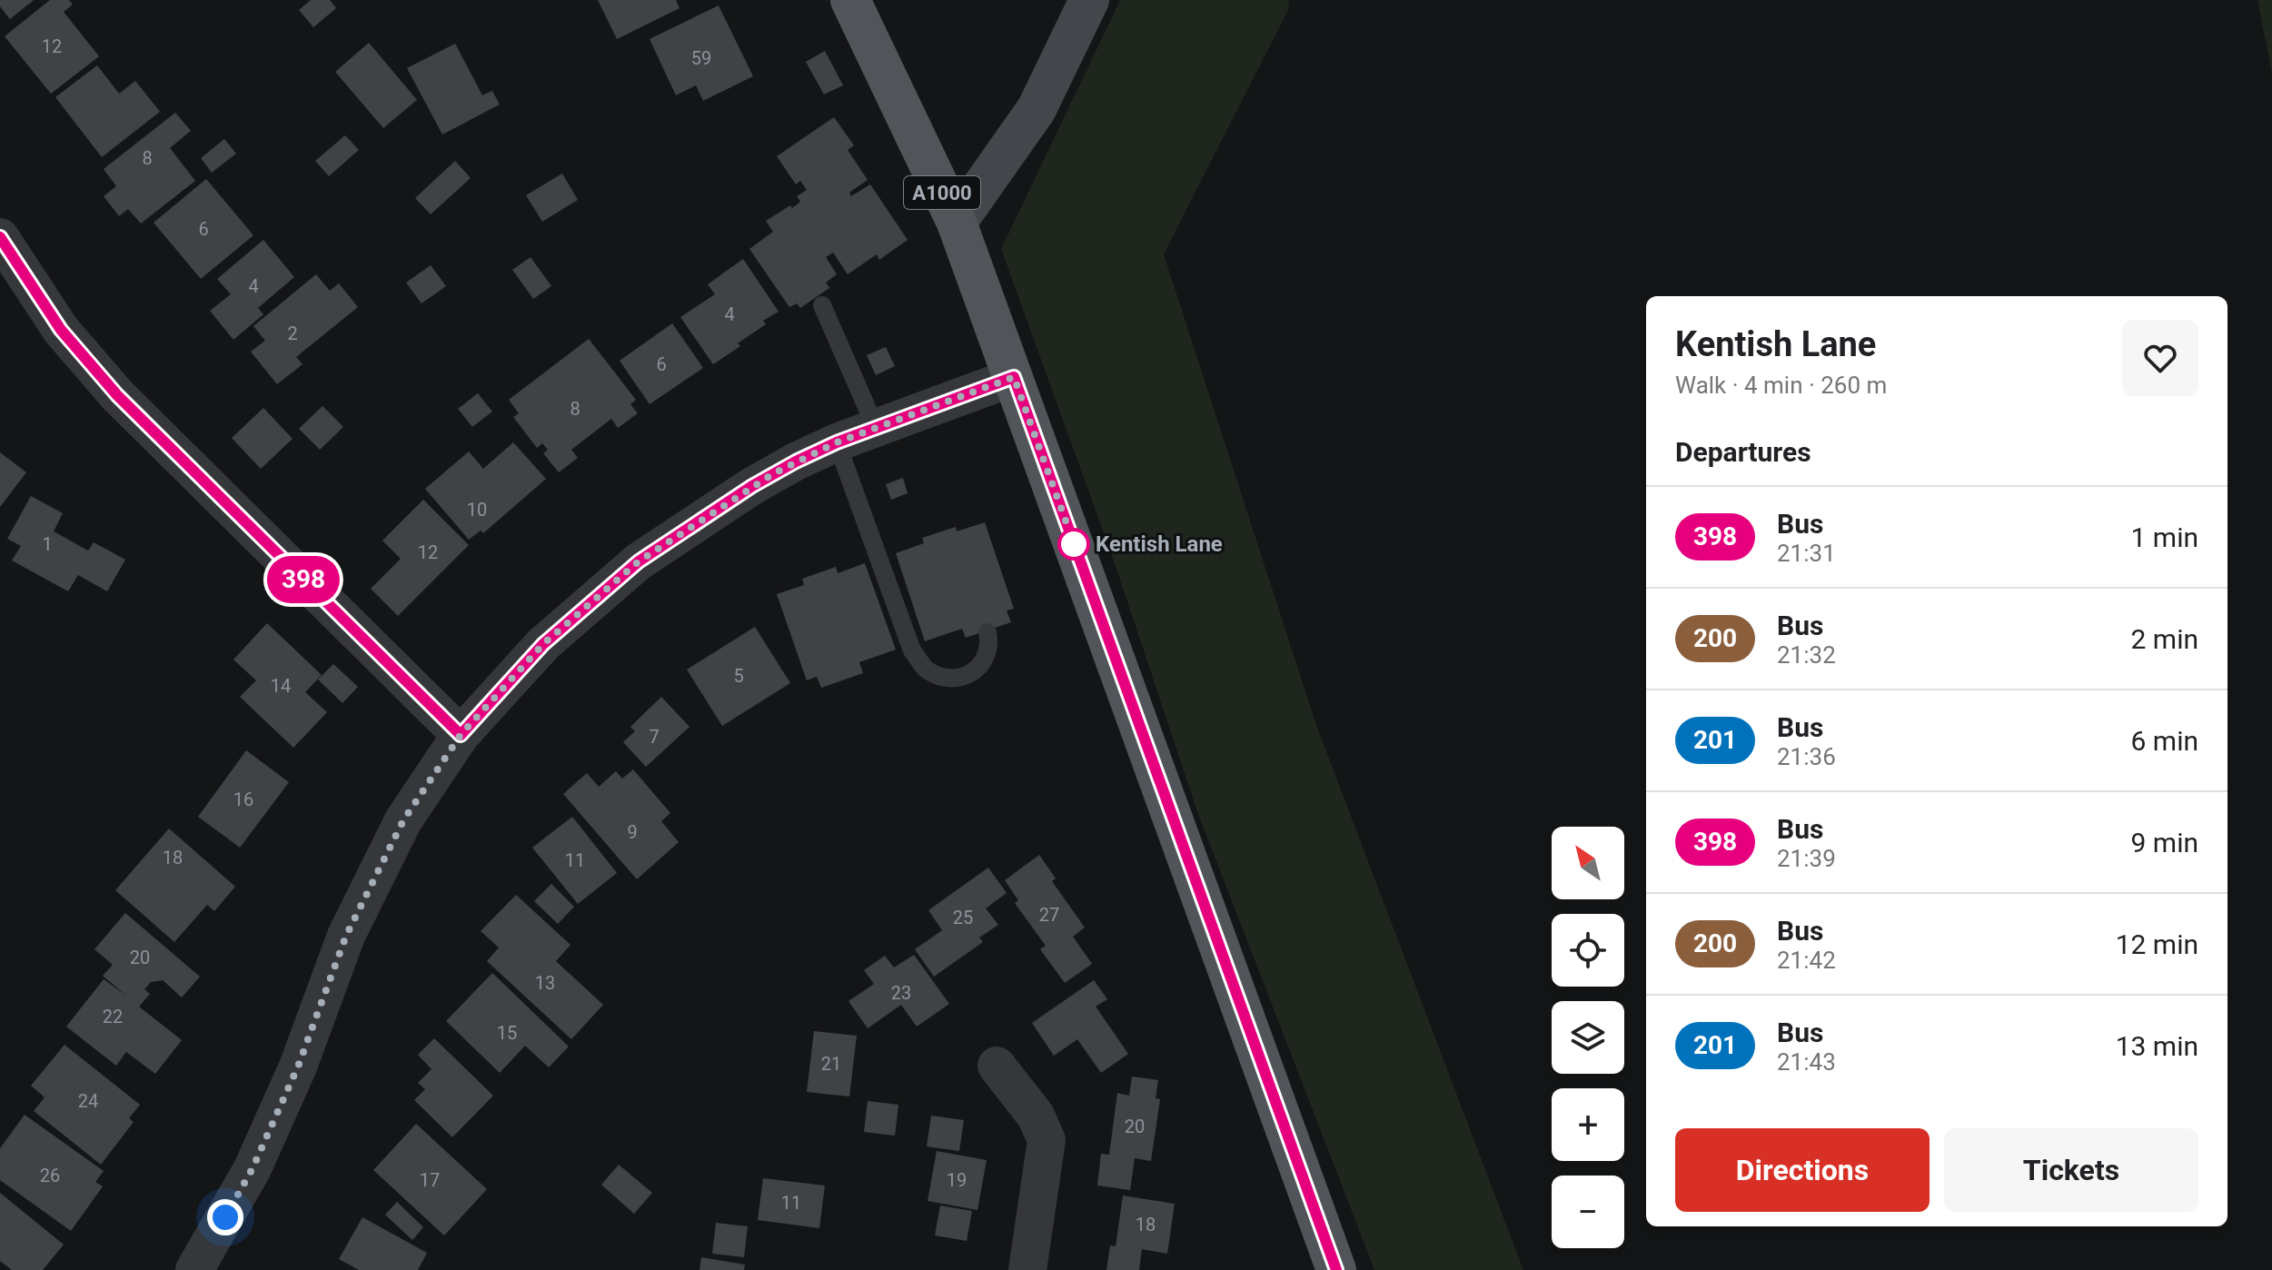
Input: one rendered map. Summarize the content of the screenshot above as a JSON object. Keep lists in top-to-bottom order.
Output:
{
  "streets": {
    "main road": ["A1000"]
  },
  "places": ["Kentish Lane"],
  "lines": ["bus line 398"],
  "house_numbers": [
    "12",
    "59",
    "8",
    "6",
    "4",
    "4",
    "2",
    "6",
    "8",
    "10",
    "1",
    "12",
    "5",
    "14",
    "7",
    "16",
    "9",
    "18",
    "11",
    "27",
    "25",
    "20",
    "13",
    "23",
    "22",
    "15",
    "21",
    "24",
    "20",
    "26",
    "17",
    "19",
    "11",
    "18"
  ],
  "north": "top left",
  "page": {
    "on_map": "398",
    "heading": [
      ["Kentish Lane", "Walk · 4 min · 260 m"],
      "Departures"
    ],
    "list": [
      {
        "mark": "398",
        "name": "Bus",
        "note": "21:31",
        "value": "1 min"
      },
      {
        "mark": "200",
        "name": "Bus",
        "note": "21:32",
        "value": "2 min"
      },
      {
        "mark": "201",
        "name": "Bus",
        "note": "21:36",
        "value": "6 min"
      },
      {
        "mark": "398",
        "name": "Bus",
        "note": "21:39",
        "value": "9 min"
      },
      {
        "mark": "200",
        "name": "Bus",
        "note": "21:42",
        "value": "12 min"
      },
      {
        "mark": "201",
        "name": "Bus",
        "note": "21:43",
        "value": "13 min"
      }
    ],
    "map_buttons": ["+", "−"],
    "buttons": ["Directions", "Tickets"]
  }
}
